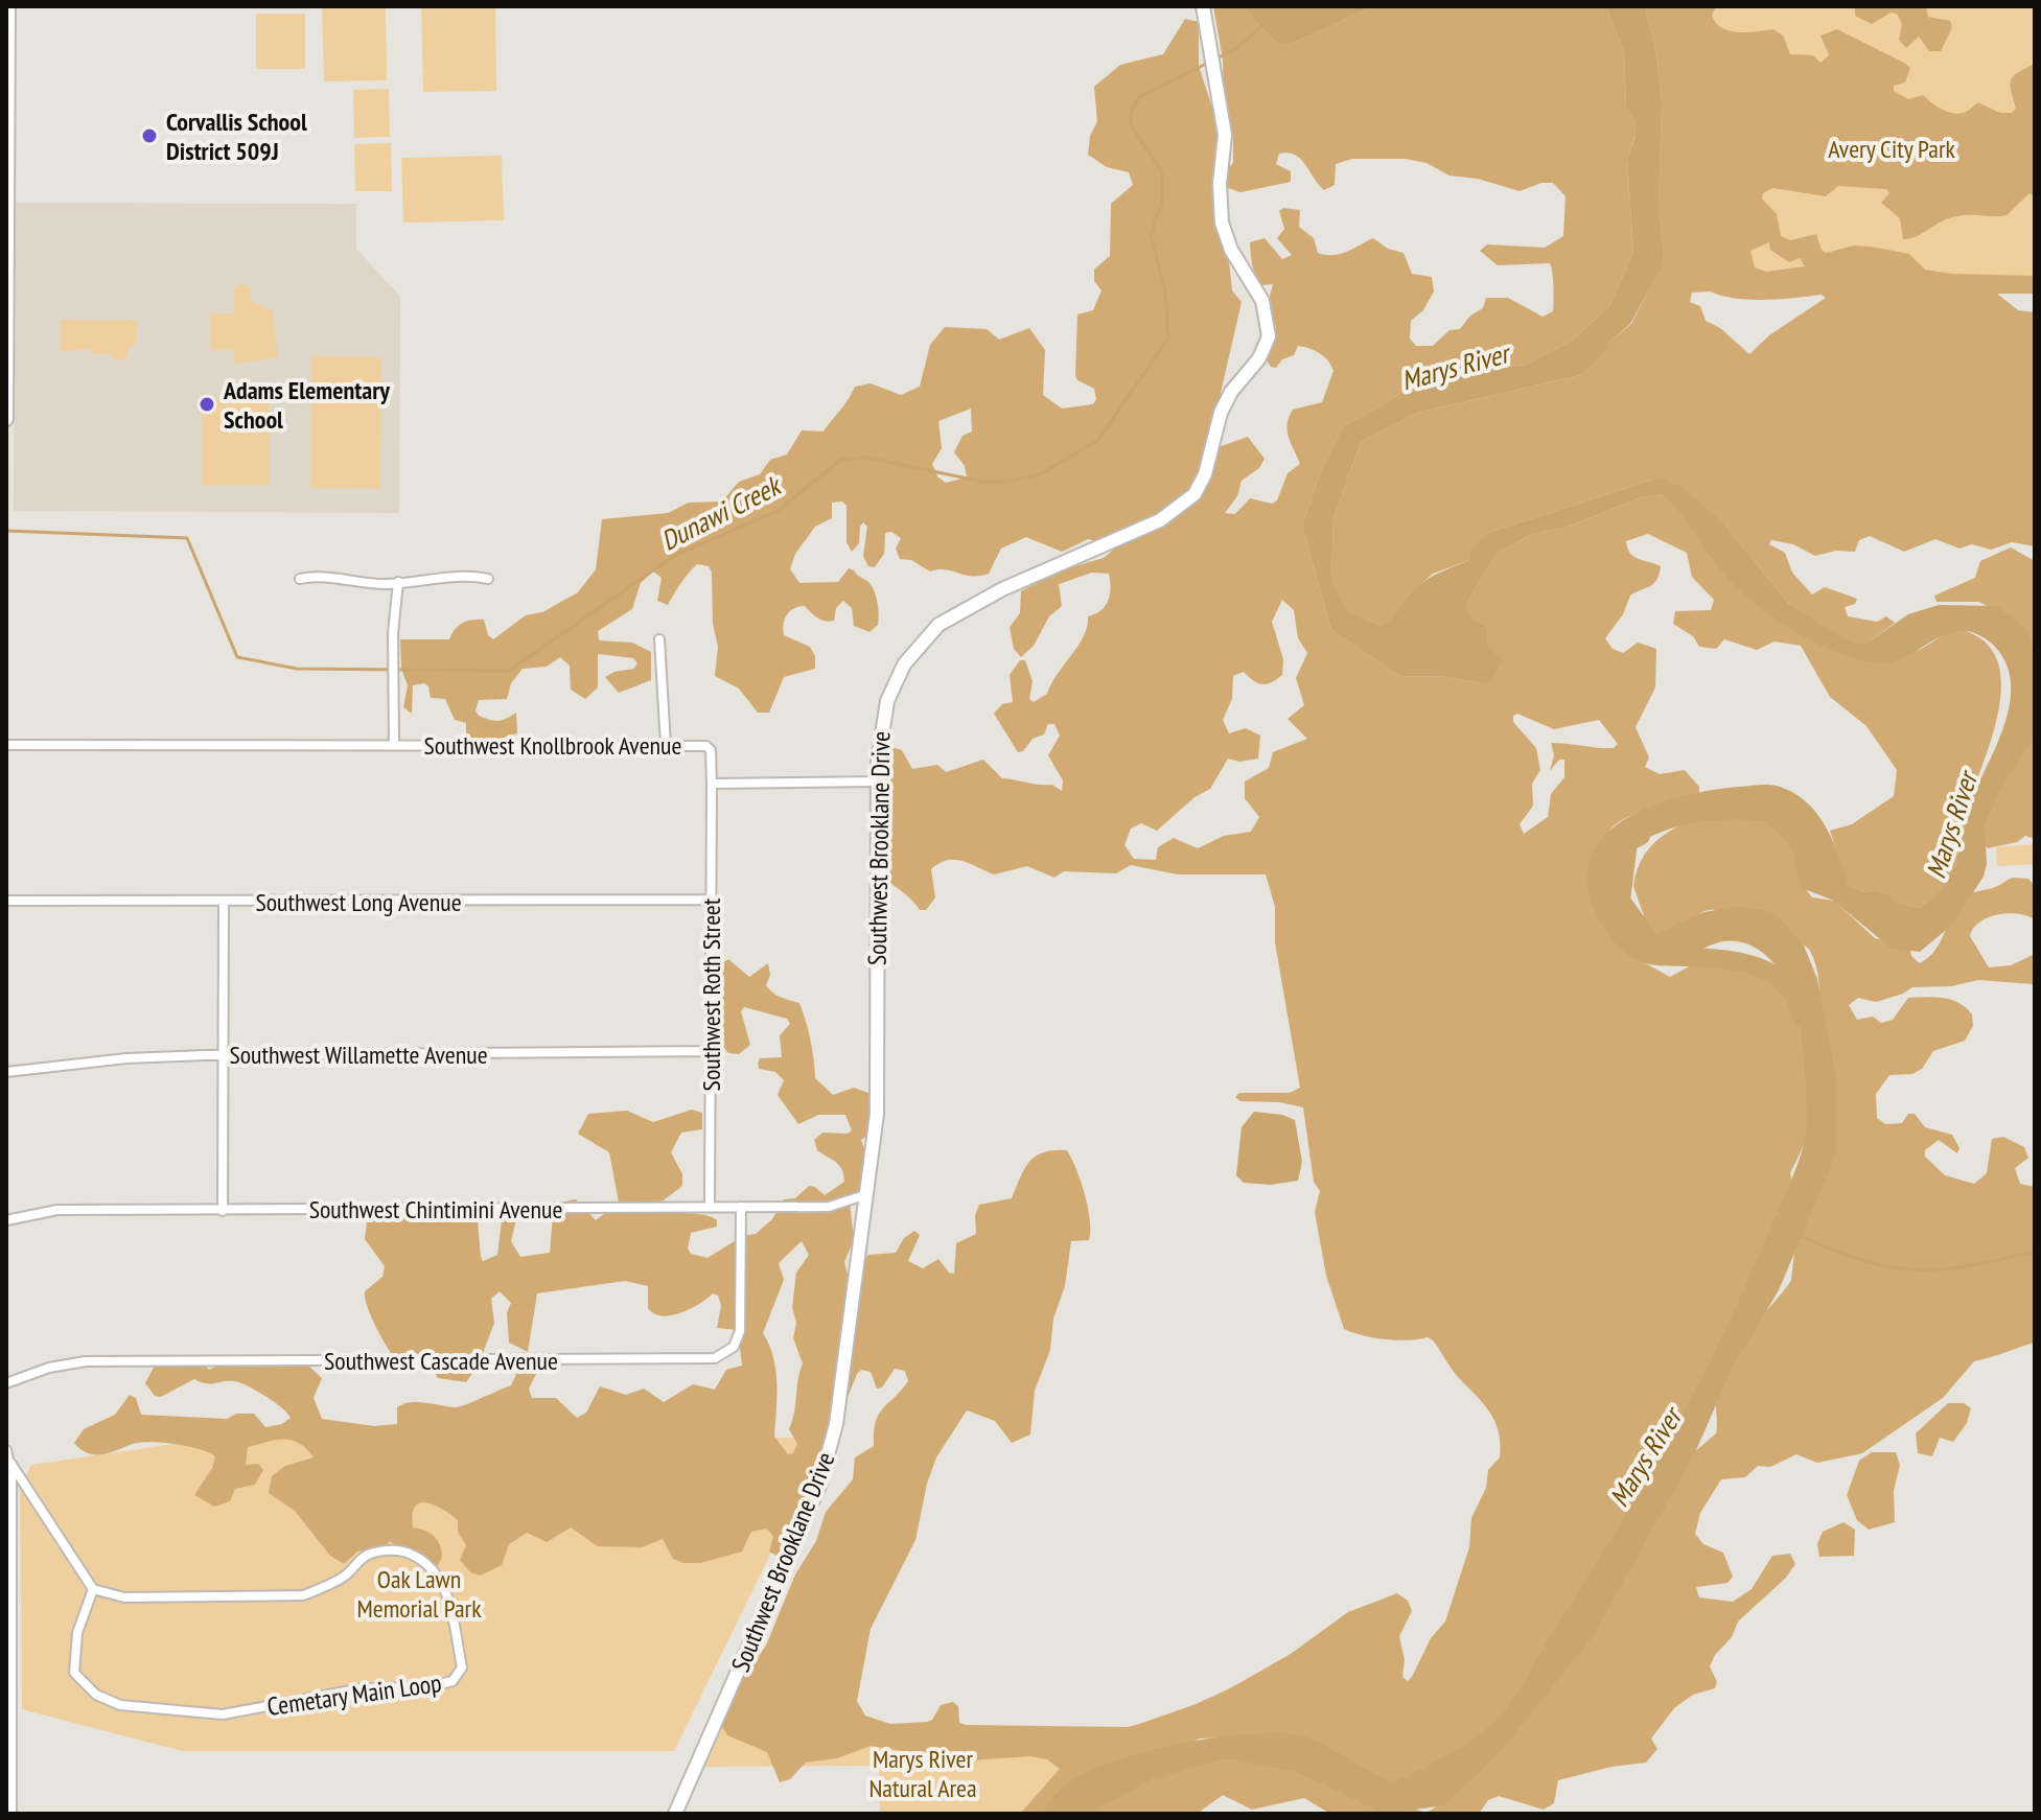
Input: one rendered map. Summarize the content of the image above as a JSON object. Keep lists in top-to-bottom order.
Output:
{
  "streets": {
    "street": [
      "Southwest Knollbrook Avenue",
      "Southwest Brooklane Drive",
      "Southwest Long Avenue",
      "Southwest Roth Street",
      "Southwest Willamette Avenue",
      "Southwest Chintimini Avenue",
      "Southwest Cascade Avenue",
      "Cemetary Main Loop"
    ]
  },
  "crossings": [
    ["Southwest Knollbrook Avenue", "Southwest Brooklane Drive"],
    ["Southwest Knollbrook Avenue", "Southwest Roth Street"],
    ["Southwest Brooklane Drive", "Southwest Chintimini Avenue"],
    ["Southwest Long Avenue", "Southwest Roth Street"],
    ["Southwest Roth Street", "Southwest Willamette Avenue"],
    ["Southwest Roth Street", "Southwest Chintimini Avenue"],
    ["Southwest Chintimini Avenue", "Southwest Cascade Avenue"]
  ],
  "water": ["Marys River", "Dunawi Creek"],
  "parks": ["Avery City Park", "Oak Lawn Memorial Park", "Marys River Natural Area"],
  "places": ["Corvallis School District 509J", "Adams Elementary School"]
}
